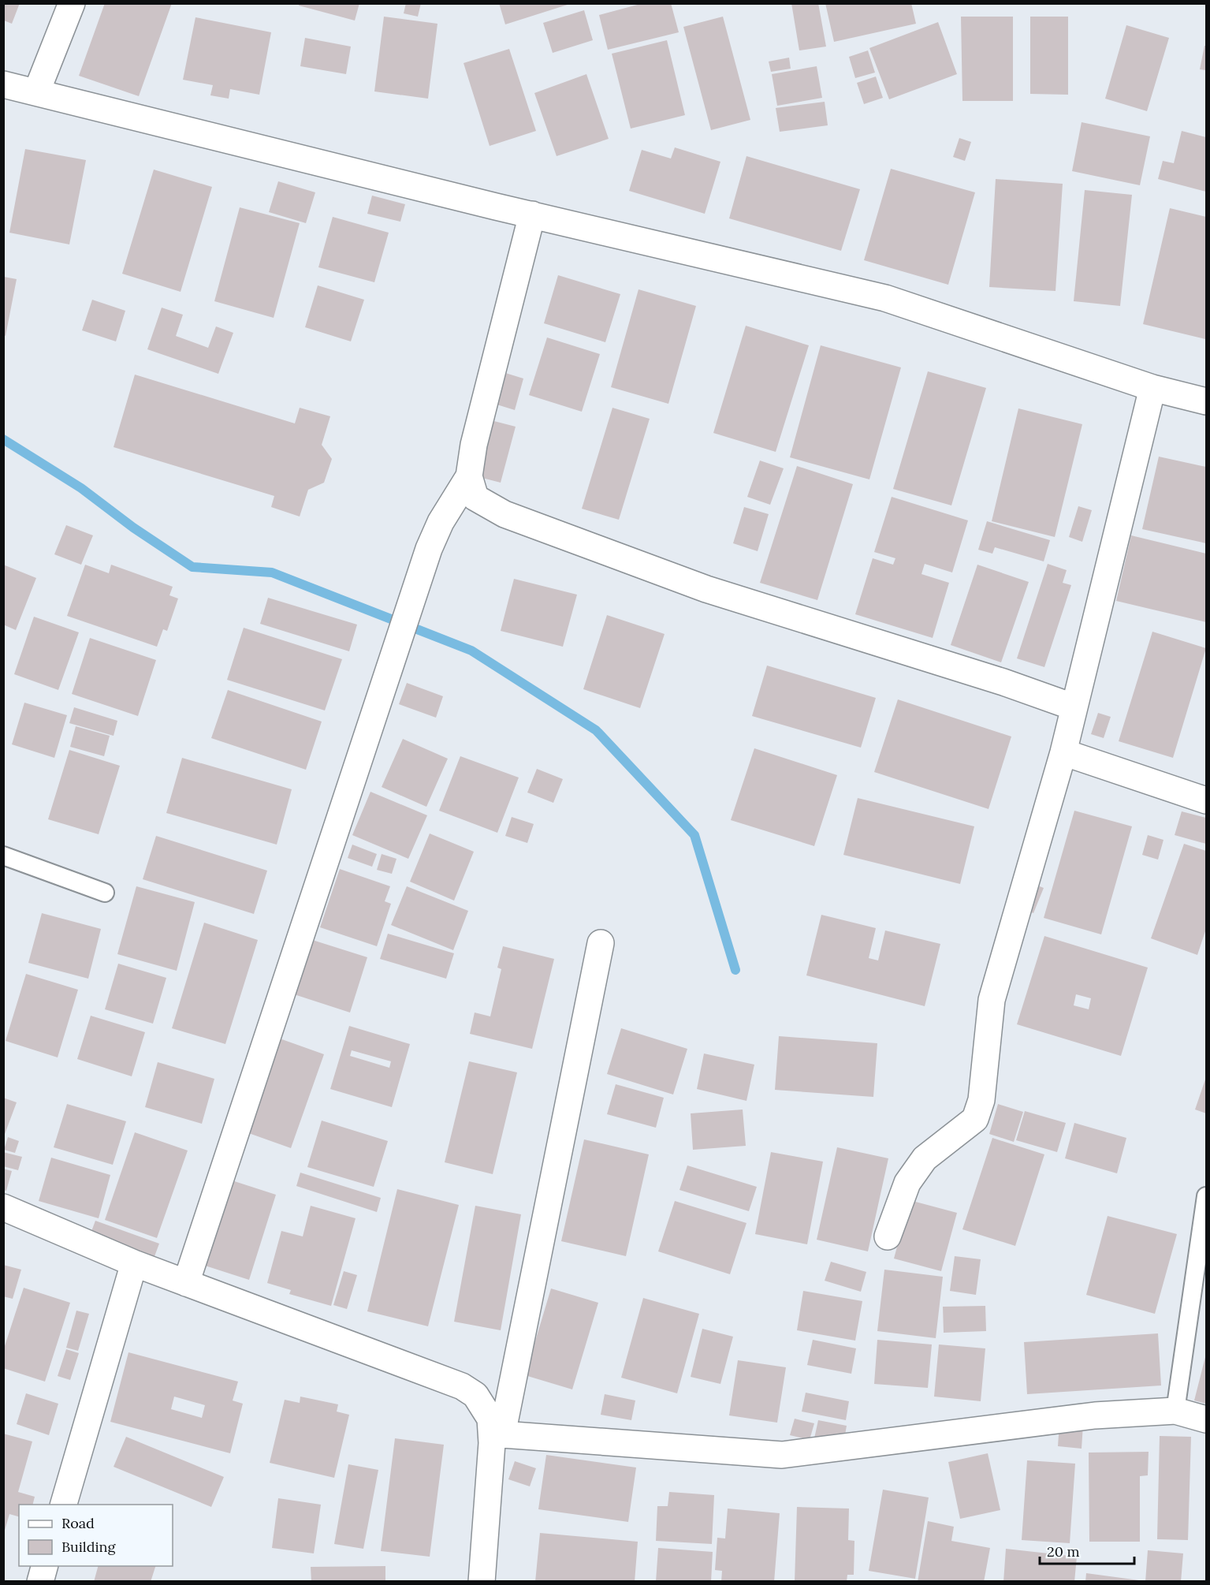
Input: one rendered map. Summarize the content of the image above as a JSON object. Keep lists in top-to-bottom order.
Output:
{
  "legend": ["Road", "Building"],
  "scale_bar": "20 m"
}
